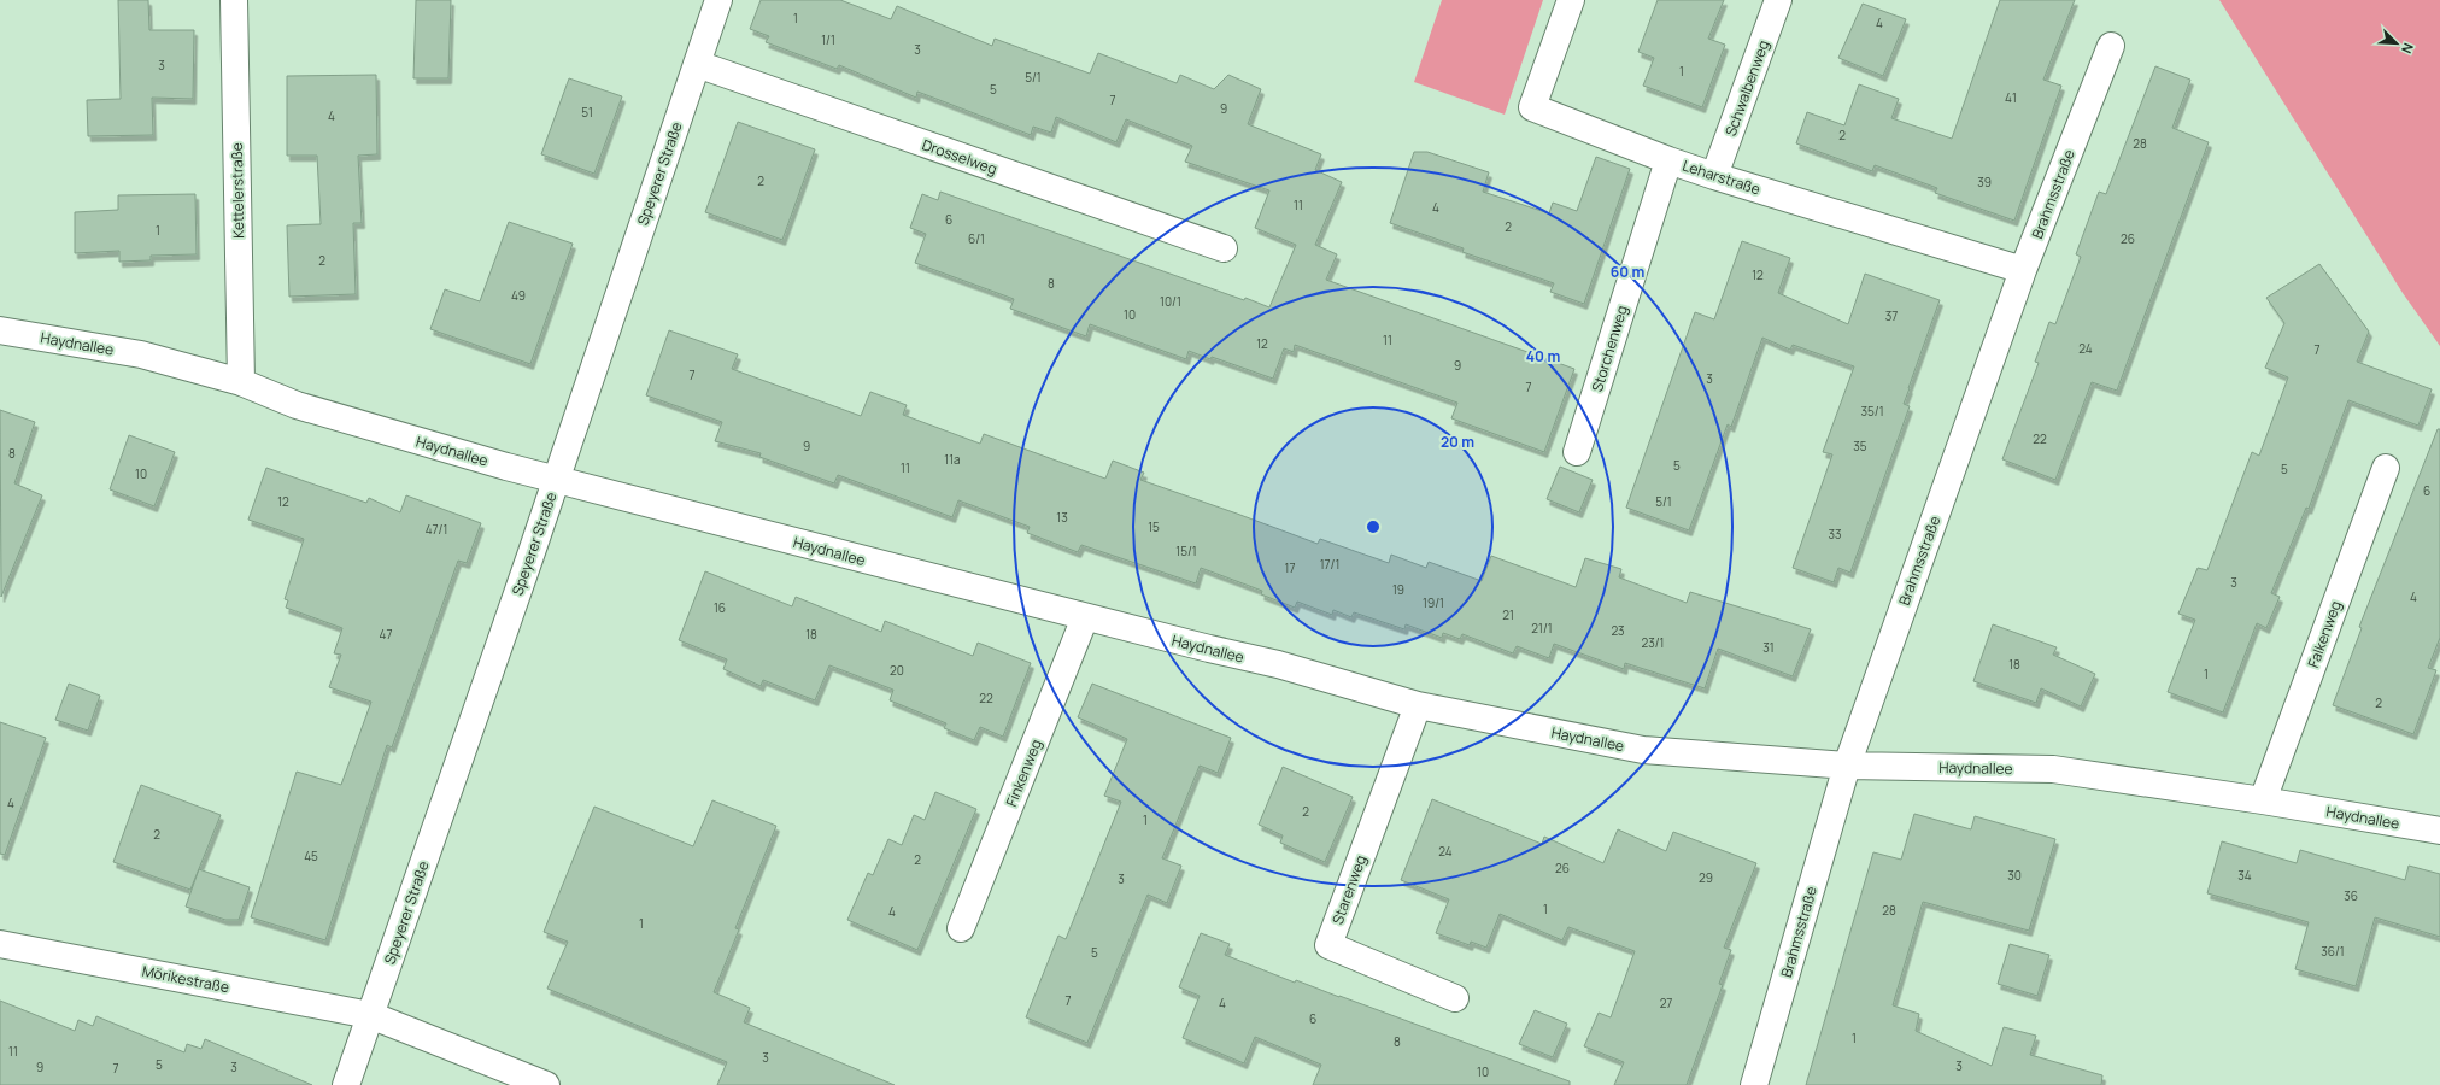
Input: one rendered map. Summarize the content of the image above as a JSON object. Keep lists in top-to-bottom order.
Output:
{
  "streets": {
    "street": [
      "Schwalbenweg",
      "Drosselweg",
      "Speyerer Straße",
      "Leharstraße",
      "Kettelerstraße",
      "Brahmsstraße",
      "Haydnallee",
      "Storchenweg",
      "Falkenweg",
      "Finkenweg",
      "Starenweg",
      "Mörikestraße"
    ]
  },
  "crossings": [
    ["Schwalbenweg", "Leharstraße"],
    ["Drosselweg", "Speyerer Straße"],
    ["Speyerer Straße", "Haydnallee"],
    ["Speyerer Straße", "Mörikestraße"],
    ["Leharstraße", "Brahmsstraße"],
    ["Leharstraße", "Storchenweg"],
    ["Kettelerstraße", "Haydnallee"],
    ["Brahmsstraße", "Haydnallee"],
    ["Haydnallee", "Falkenweg"],
    ["Haydnallee", "Finkenweg"],
    ["Haydnallee", "Starenweg"]
  ],
  "house_numbers": [
    "1",
    "4",
    "1/1",
    "3",
    "3",
    "1",
    "5/1",
    "5",
    "41",
    "7",
    "9",
    "51",
    "4",
    "2",
    "28",
    "2",
    "39",
    "11",
    "4",
    "6",
    "2",
    "1",
    "6/1",
    "26",
    "2",
    "12",
    "8",
    "49",
    "10/1",
    "10",
    "37",
    "11",
    "12",
    "24",
    "7",
    "9",
    "7",
    "3",
    "7",
    "35/1",
    "22",
    "9",
    "35",
    "8",
    "11a",
    "5",
    "11",
    "5",
    "10",
    "6",
    "12",
    "5/1",
    "13",
    "15",
    "47/1",
    "33",
    "15/1",
    "17/1",
    "17",
    "3",
    "19",
    "4",
    "19/1",
    "16",
    "21",
    "21/1",
    "23",
    "47",
    "18",
    "23/1",
    "31",
    "18",
    "20",
    "1",
    "22",
    "2",
    "4",
    "2",
    "1",
    "2",
    "24",
    "45",
    "2",
    "26",
    "30",
    "34",
    "29",
    "3",
    "36",
    "1",
    "28",
    "4",
    "1",
    "36/1",
    "5",
    "7",
    "4",
    "27",
    "6",
    "1",
    "8",
    "11",
    "3",
    "5",
    "3",
    "9",
    "3",
    "7",
    "10"
  ],
  "north": "bottom right",
  "rings": ["60 m", "40 m", "20 m"]
}
